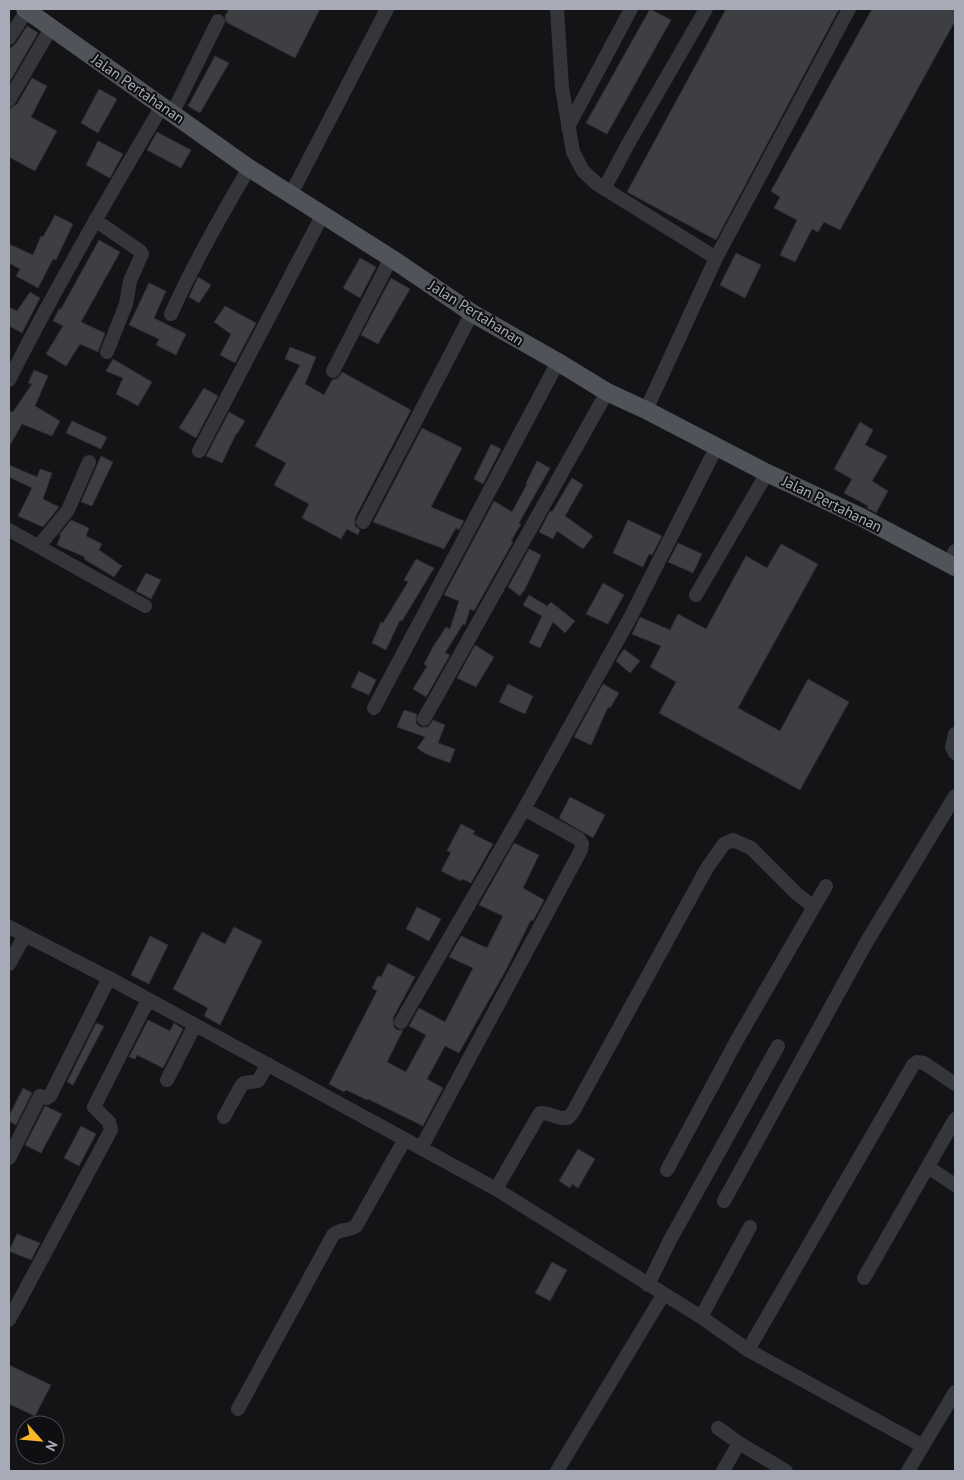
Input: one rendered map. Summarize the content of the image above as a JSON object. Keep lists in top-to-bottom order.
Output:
{
  "streets": {
    "main road": ["Jalan Pertahanan"]
  },
  "north": "bottom right"
}
